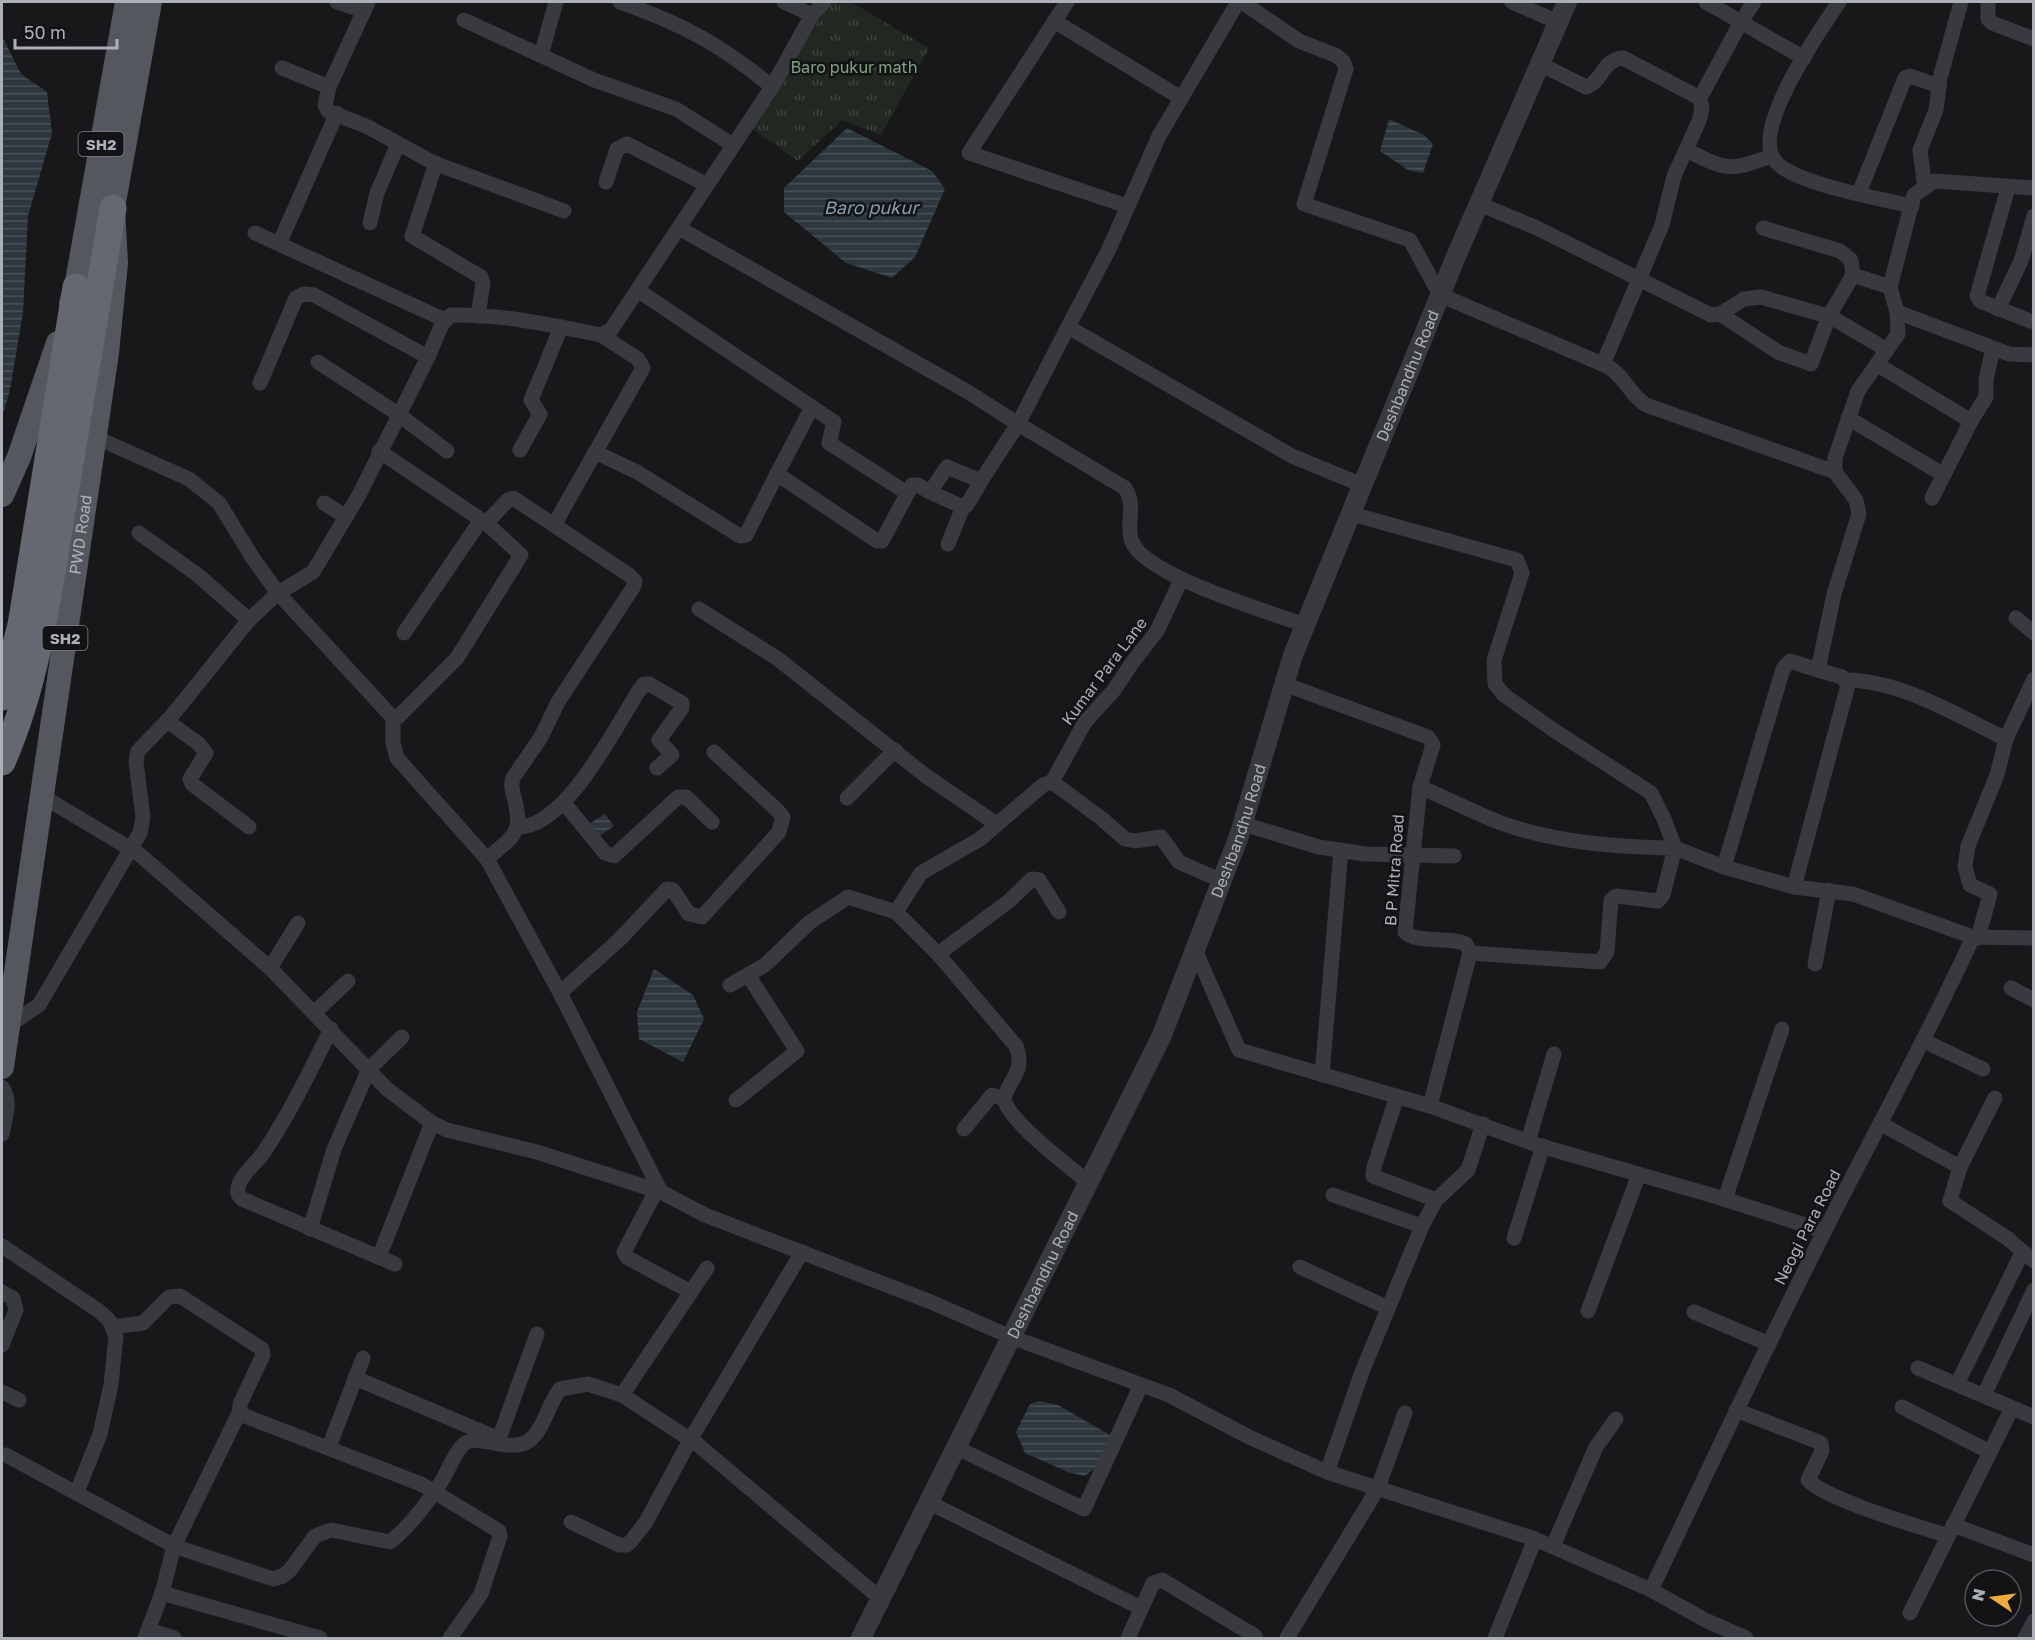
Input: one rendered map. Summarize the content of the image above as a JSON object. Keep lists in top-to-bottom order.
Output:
{
  "streets": {
    "main road": ["SH2", "PWD Road"],
    "street": [
      "Deshbandhu Road",
      "Kumar Para Lane",
      "B P Mitra Road",
      "Neogi Para Road"
    ]
  },
  "crossings": [
    ["Deshbandhu Road", "B P Mitra Road"]
  ],
  "water": ["Baro pukur"],
  "parks": ["Baro pukur math"],
  "scale_bar": "50 m",
  "north": "left"
}
